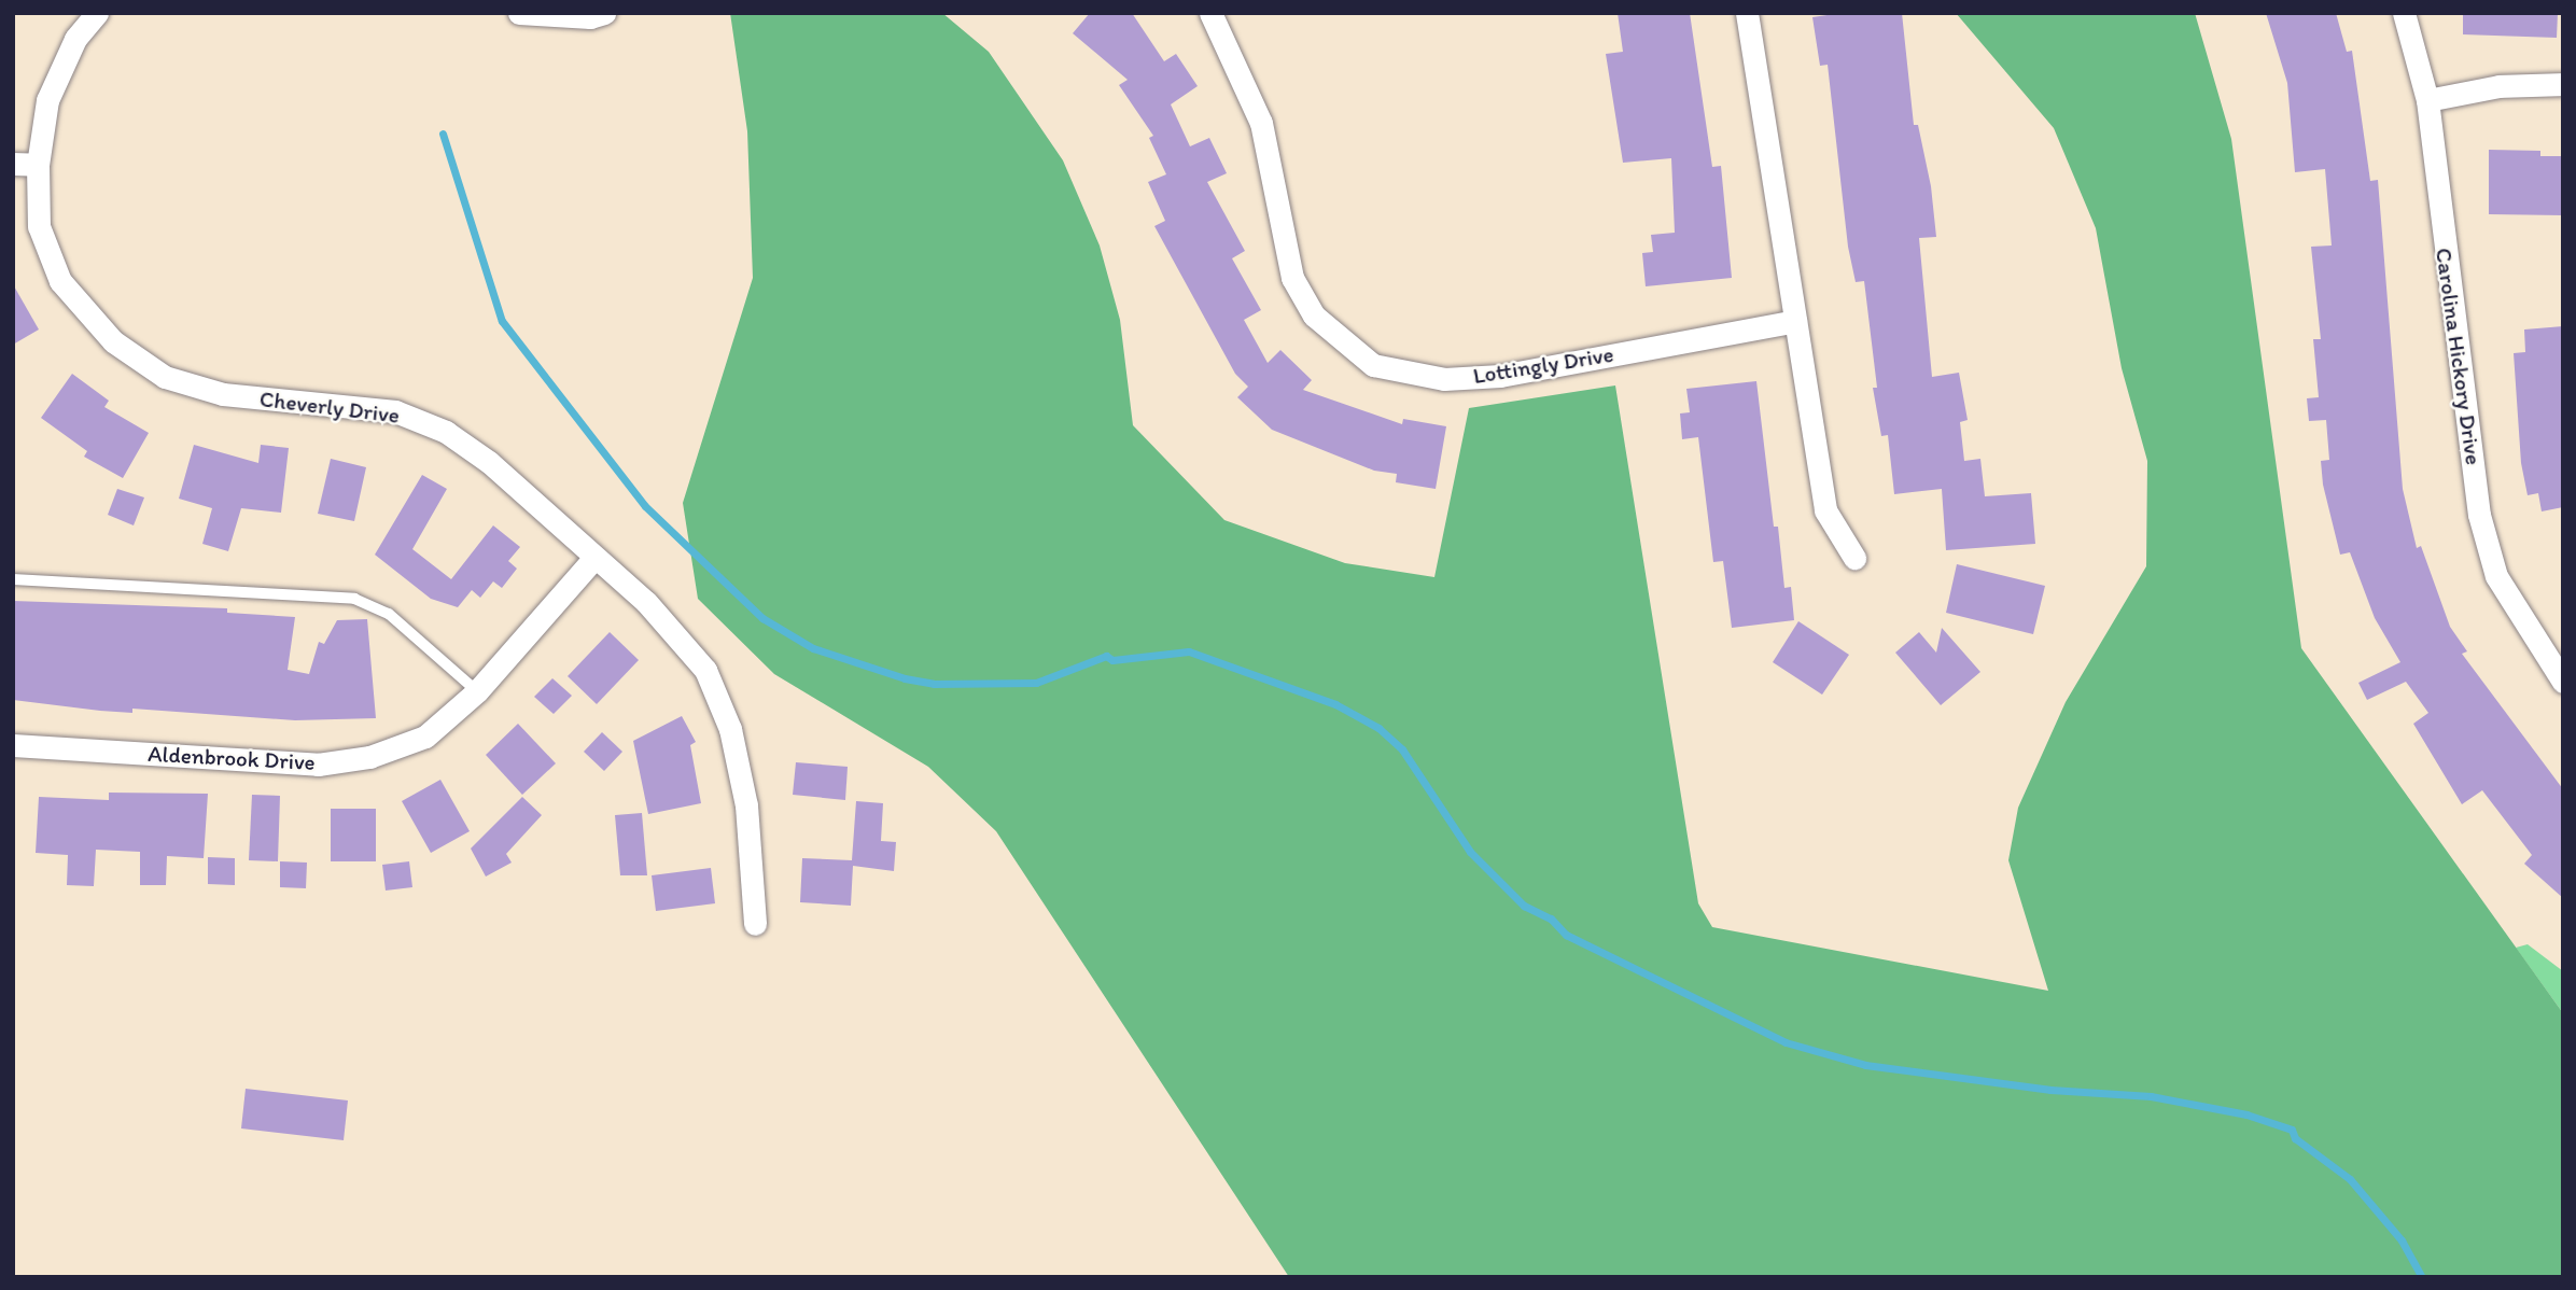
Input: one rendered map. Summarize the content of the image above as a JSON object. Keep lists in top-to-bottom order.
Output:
{
  "streets": {
    "street": [
      "Carolina Hickory Drive",
      "Lottingly Drive",
      "Cheverly Drive",
      "Aldenbrook Drive"
    ]
  },
  "crossings": [
    ["Cheverly Drive", "Aldenbrook Drive"]
  ]
}
